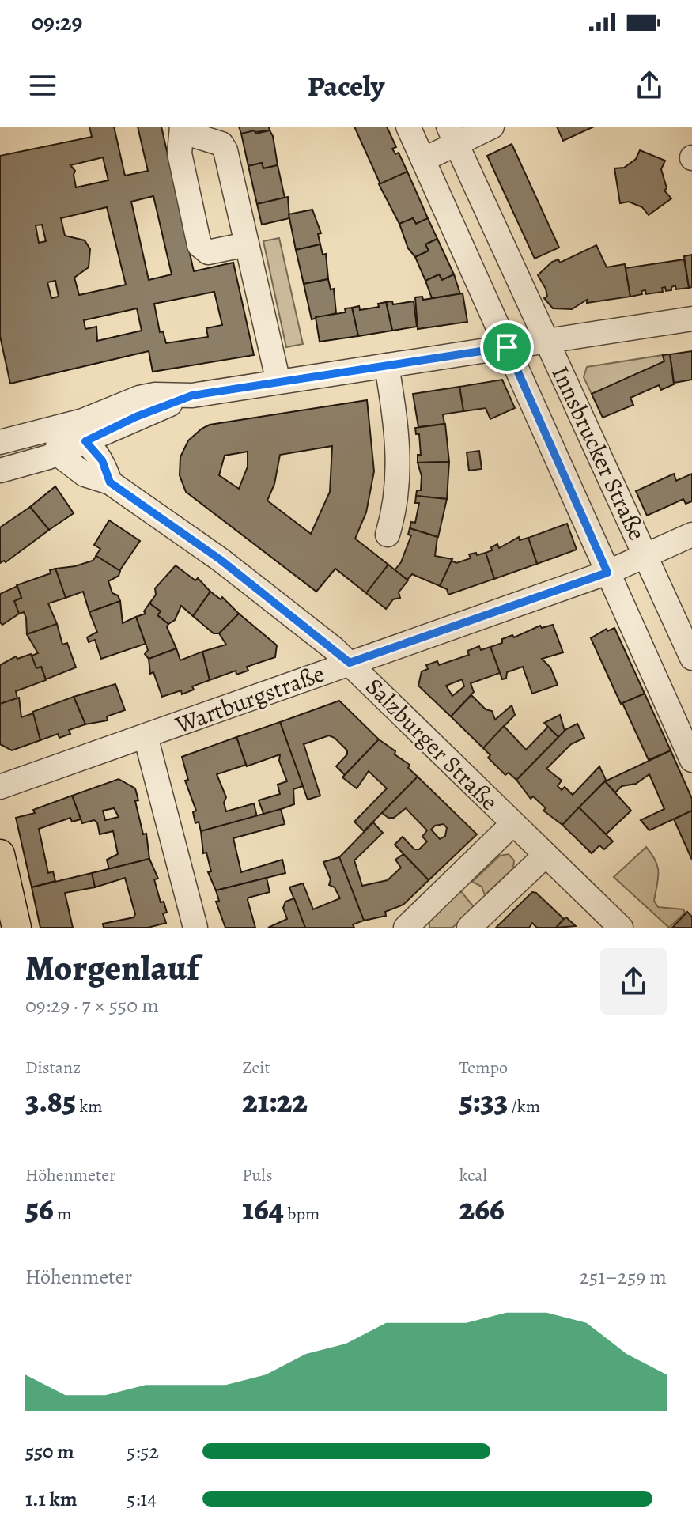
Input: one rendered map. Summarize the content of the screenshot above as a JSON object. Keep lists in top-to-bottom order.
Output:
{
  "streets": {
    "street": ["Innsbrucker Straße", "Wartburgstraße", "Salzburger Straße"]
  },
  "crossings": [
    ["Innsbrucker Straße", "Wartburgstraße"],
    ["Wartburgstraße", "Salzburger Straße"]
  ],
  "page": {
    "status": "09:29",
    "header": "Pacely",
    "heading": ["Morgenlauf", "09:29 · 7 × 550 m"],
    "stats": [
      ["Distanz", "3.85 km"],
      ["Zeit", "21:22"],
      ["Tempo", "5:33 /km"],
      ["Höhenmeter", "56 m"],
      ["Puls", "164 bpm"],
      ["kcal", "266"]
    ],
    "chart": ["Höhenmeter", "251–259 m"],
    "list": [
      {
        "name": "550 m",
        "note": "5:52"
      },
      {
        "name": "1.1 km",
        "note": "5:14"
      }
    ]
  }
}
